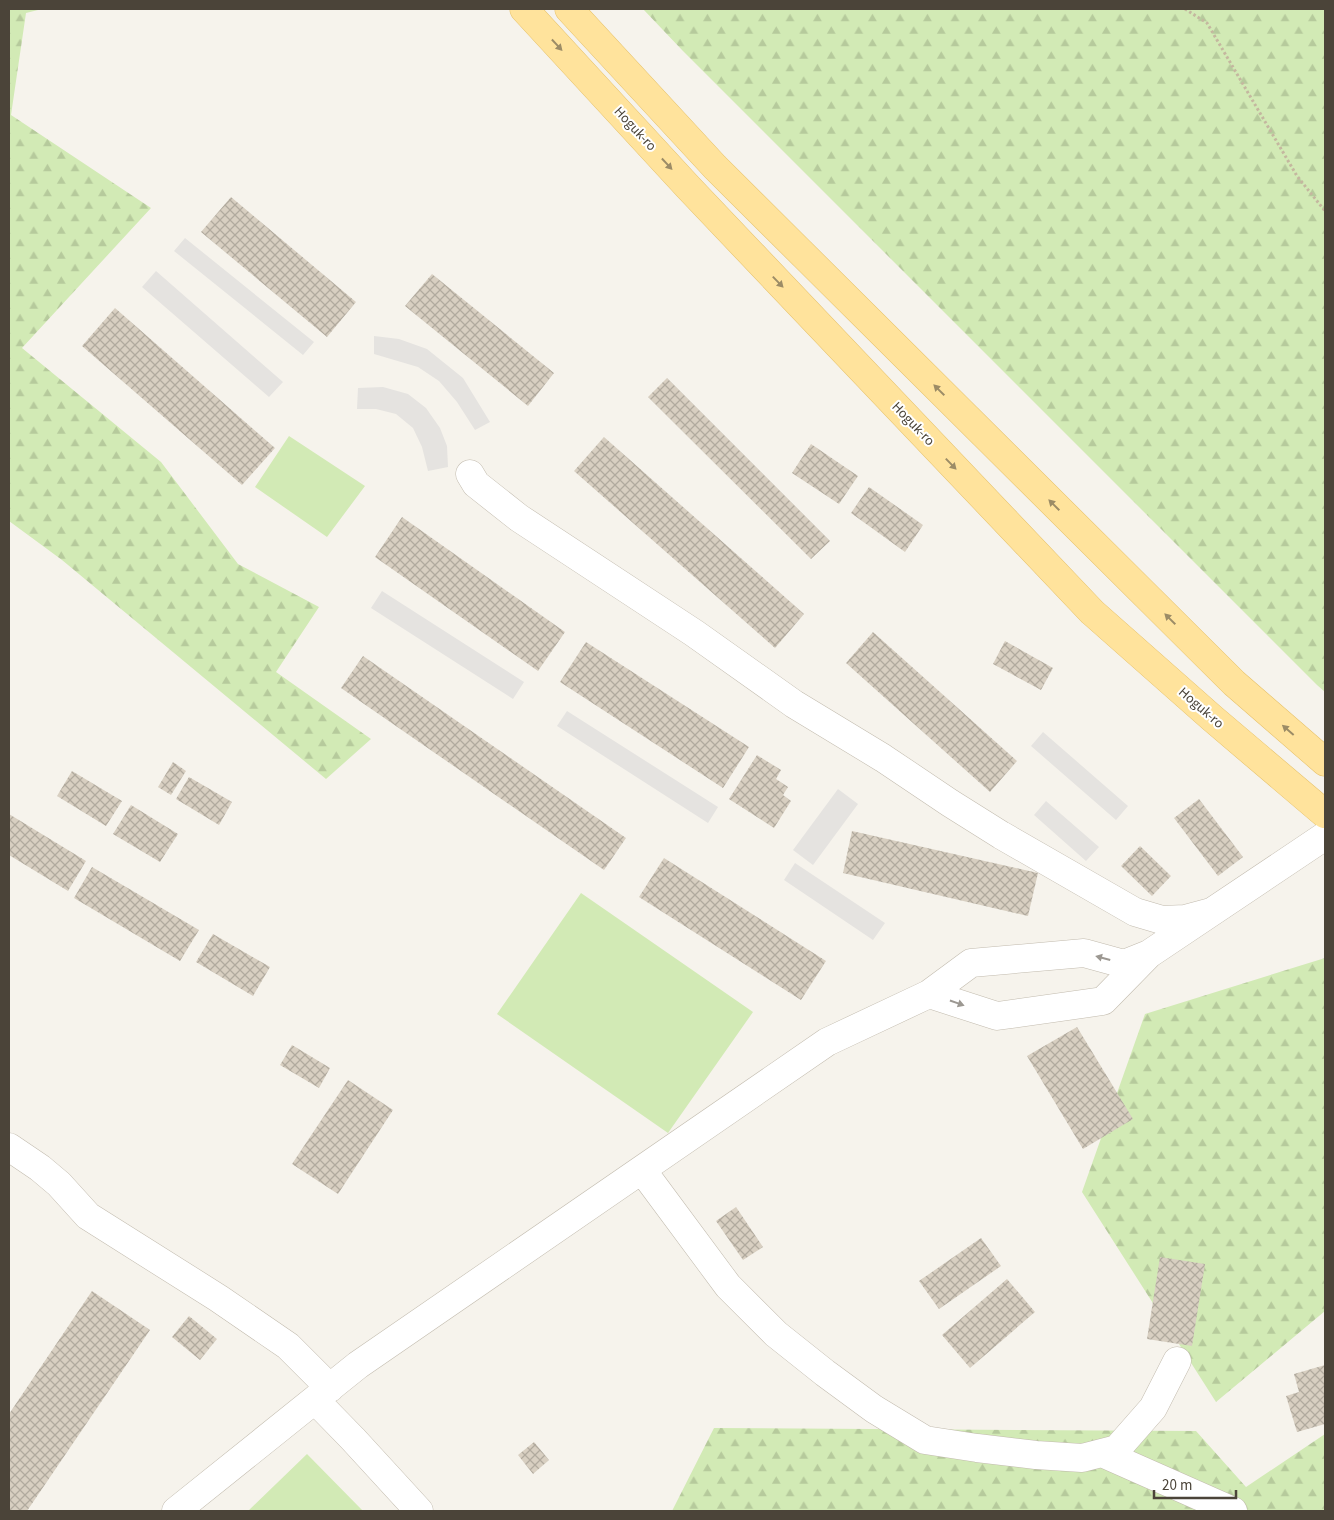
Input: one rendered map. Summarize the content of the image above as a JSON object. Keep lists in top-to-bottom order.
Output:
{
  "streets": {
    "main road": ["Hoguk-ro"]
  },
  "scale_bar": "20 m"
}
